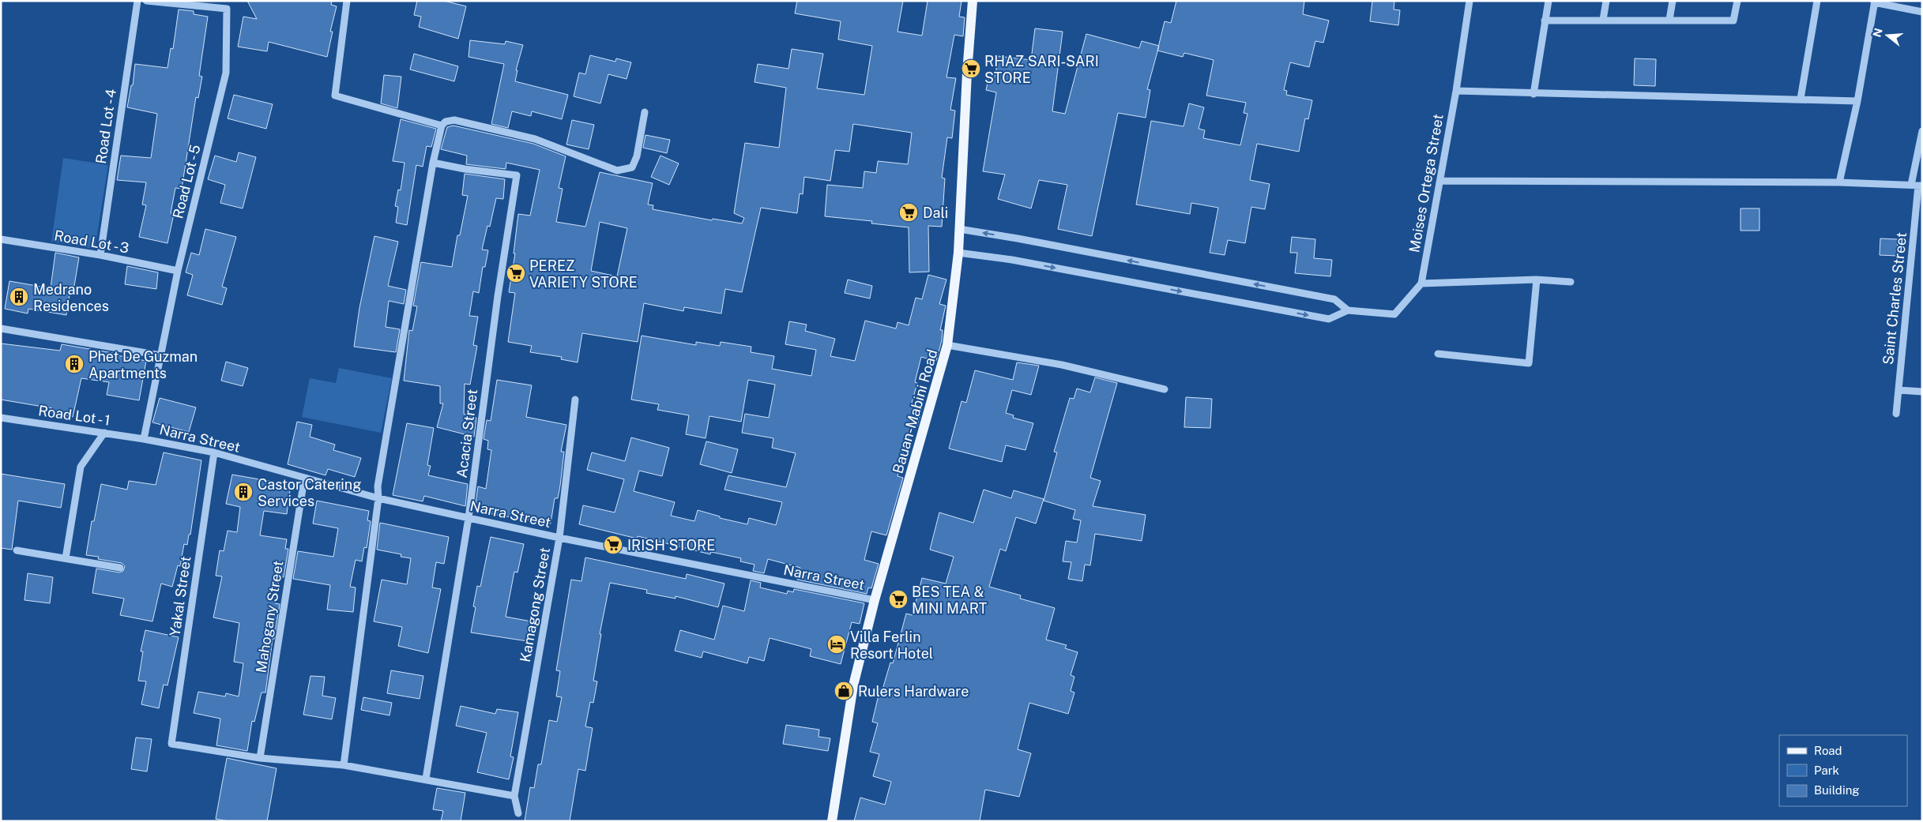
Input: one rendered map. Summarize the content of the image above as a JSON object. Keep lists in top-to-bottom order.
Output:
{
  "streets": {
    "main road": ["Bauan-Mabini Road"],
    "street": [
      "Road Lot - 4",
      "Road Lot - 5",
      "Moises Ortega Street",
      "Road Lot - 3",
      "Saint Charles Street",
      "Road Lot - 1",
      "Acacia Street",
      "Narra Street",
      "Yakal Street",
      "Kamagong Street",
      "Mahogany Street"
    ]
  },
  "crossings": [
    ["Road Lot - 4", "Road Lot - 3"],
    ["Road Lot - 5", "Road Lot - 3"],
    ["Road Lot - 5", "Road Lot - 1"],
    ["Road Lot - 5", "Narra Street"],
    ["Bauan-Mabini Road", "Narra Street"],
    ["Road Lot - 1", "Narra Street"],
    ["Acacia Street", "Narra Street"],
    ["Narra Street", "Yakal Street"],
    ["Narra Street", "Kamagong Street"],
    ["Narra Street", "Mahogany Street"],
    ["Yakal Street", "Mahogany Street"]
  ],
  "places": {
    "supermarket": [
      "RHAZ SARI-SARI STORE",
      "Dali",
      "PEREZ VARIETY STORE",
      "IRISH STORE",
      "BES TEA & MINI MART"
    ],
    "building": ["Medrano Residences", "Phet De Guzman Apartments", "Castor Catering Services"],
    "hotel": ["Villa Ferlin Resort Hotel"],
    "shop": ["Rulers Hardware"]
  },
  "legend": ["Road", "Park", "Building"],
  "north": "left"
}
